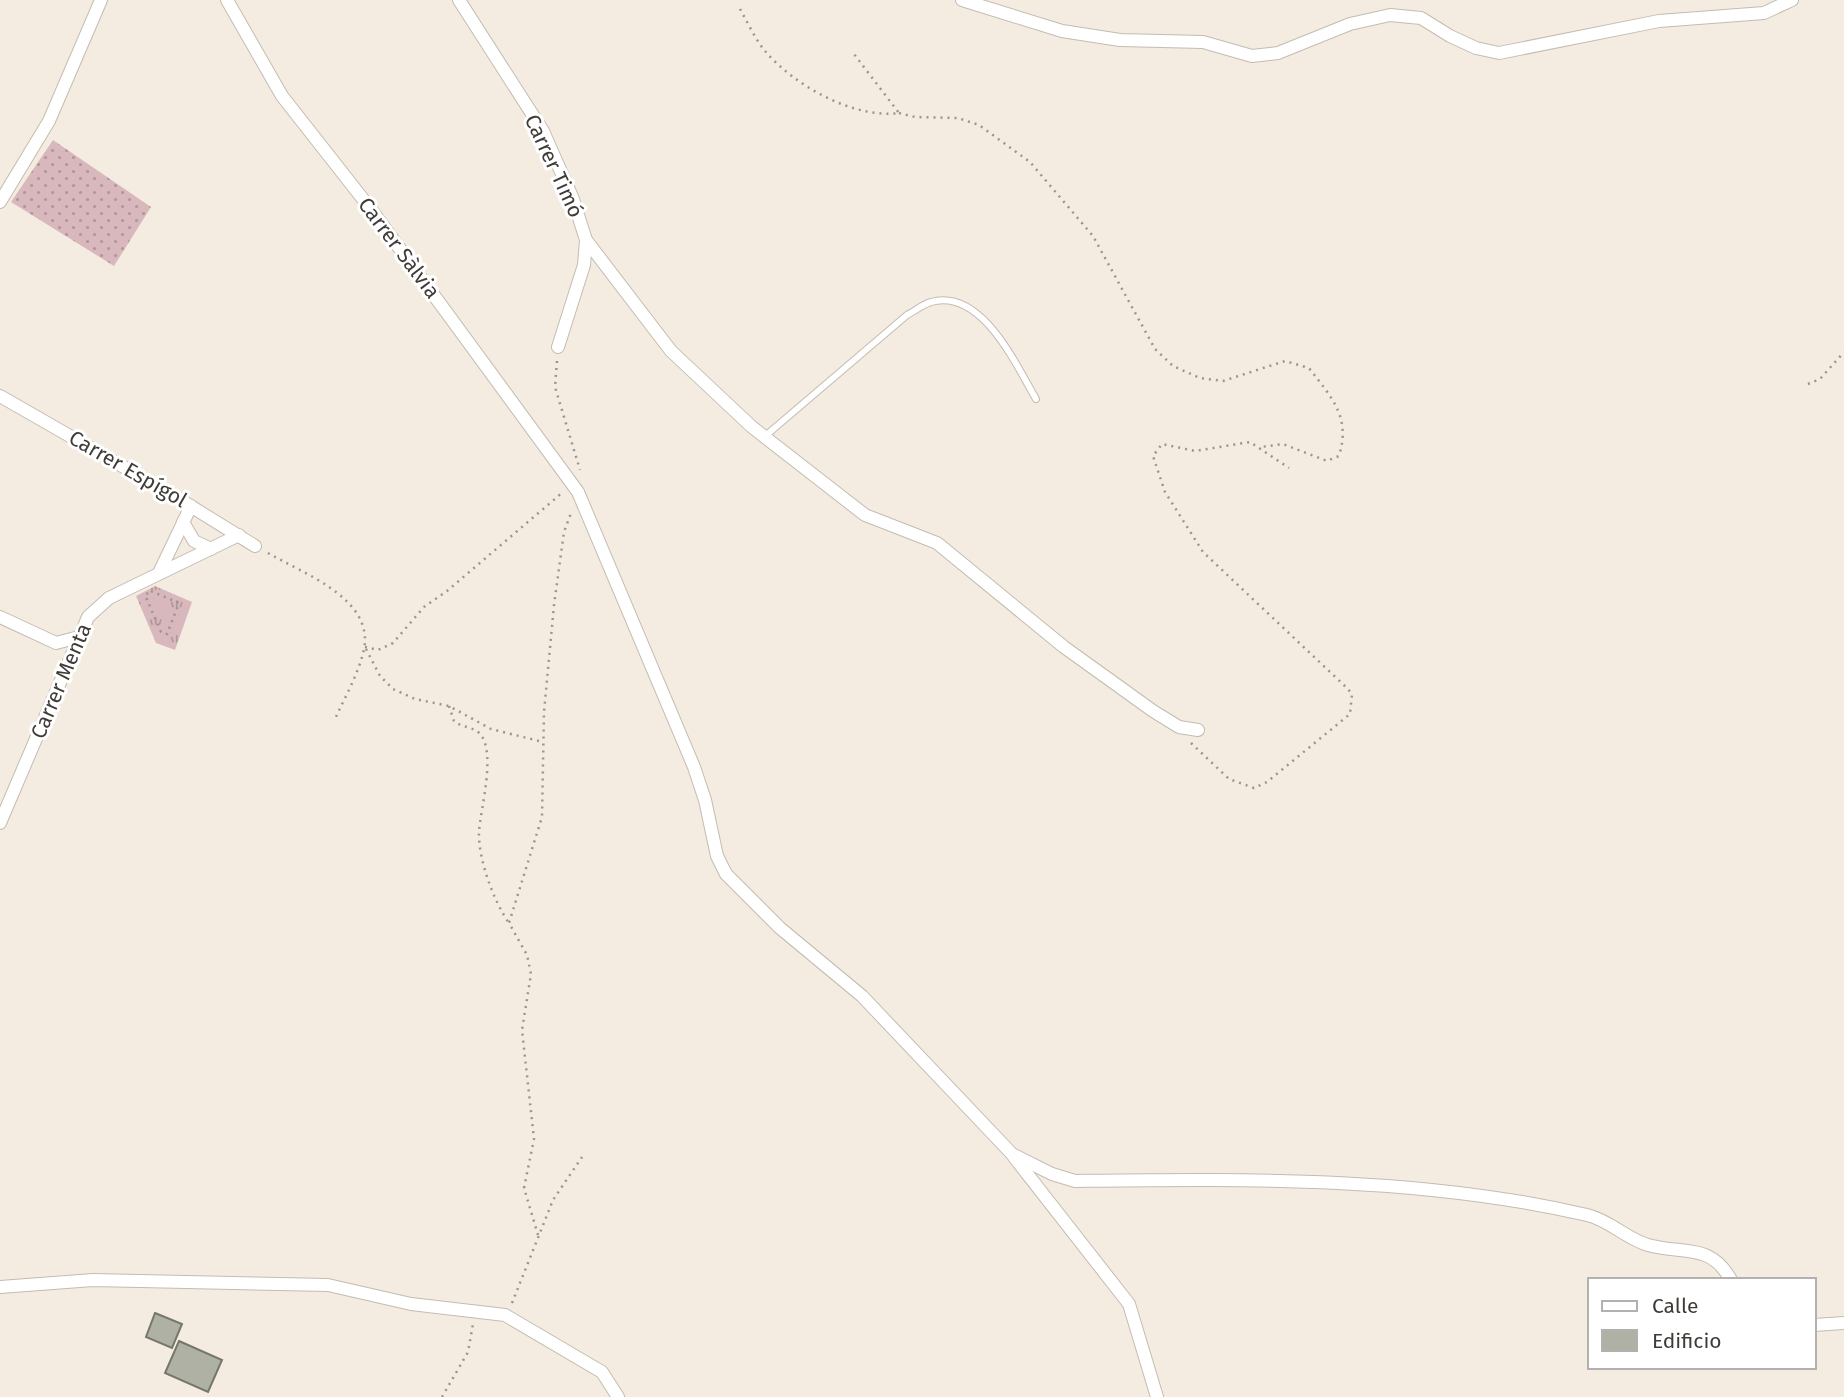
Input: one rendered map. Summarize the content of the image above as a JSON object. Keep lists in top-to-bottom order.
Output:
{
  "streets": {
    "street": [
      "Carrer Timó",
      "Carrer Sàlvia",
      "Carrer Espígol",
      "Carrer Menta"
    ]
  },
  "crossings": [
    ["Carrer Espígol", "Carrer Menta"]
  ],
  "legend": ["Calle", "Edificio"]
}
